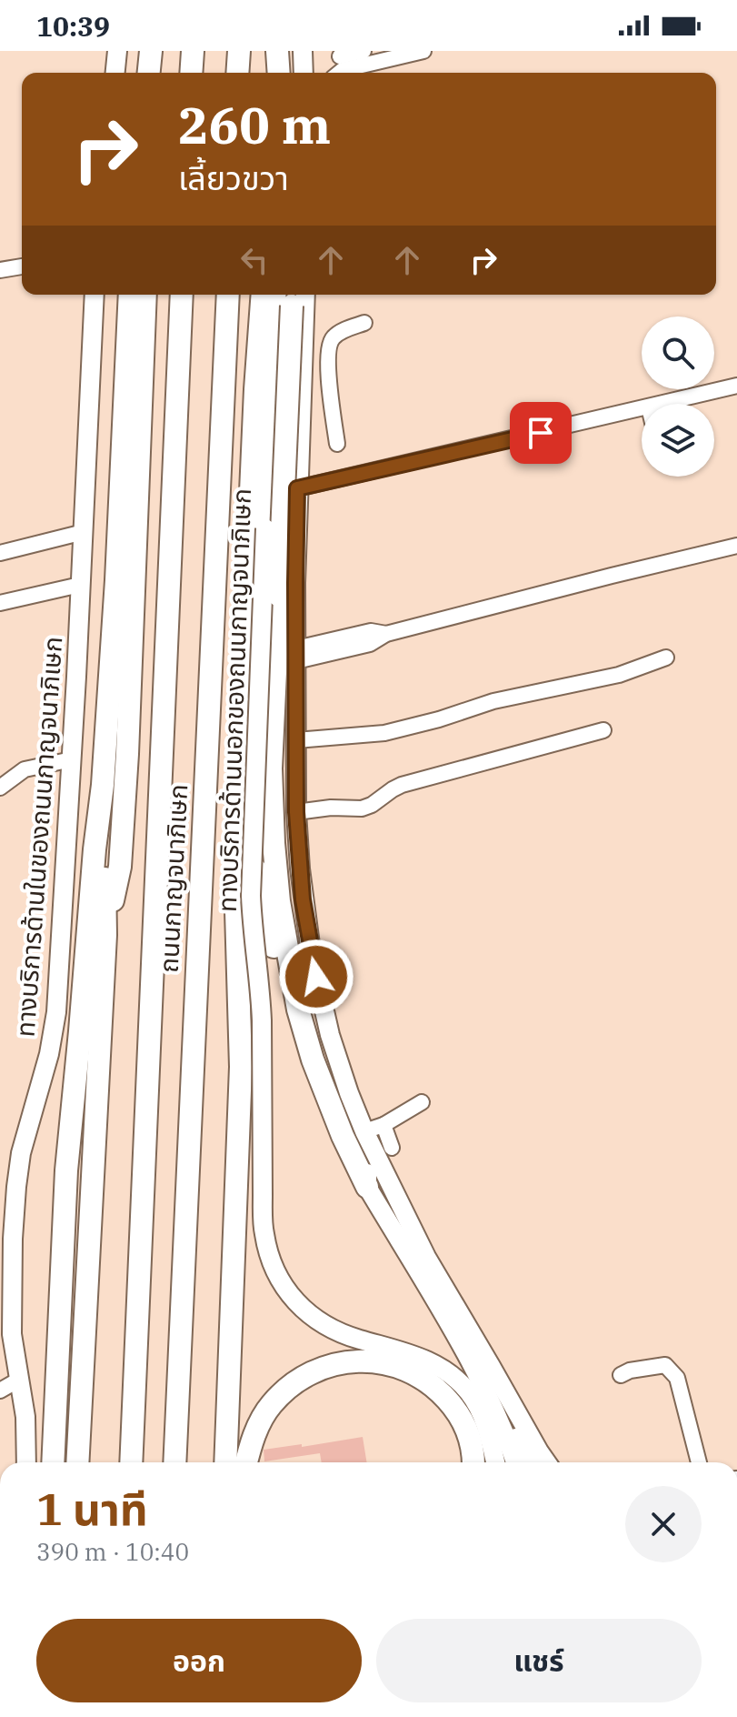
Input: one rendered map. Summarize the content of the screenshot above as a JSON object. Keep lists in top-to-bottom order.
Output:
{
  "streets": {
    "highway": ["ถนนกาญจนาภิเษก"],
    "main road": ["ทางบริการด้านนอกของถนนกาญจนาภิเษก", "ทางบริการด้านในของถนนกาญจนาภิเษก"]
  },
  "page": {
    "status": "10:39",
    "turn": ["260 m", "เลี้ยวขวา"],
    "heading": ["1 นาที", "390 m · 10:40"],
    "buttons": ["ออก", "แชร์"]
  }
}
